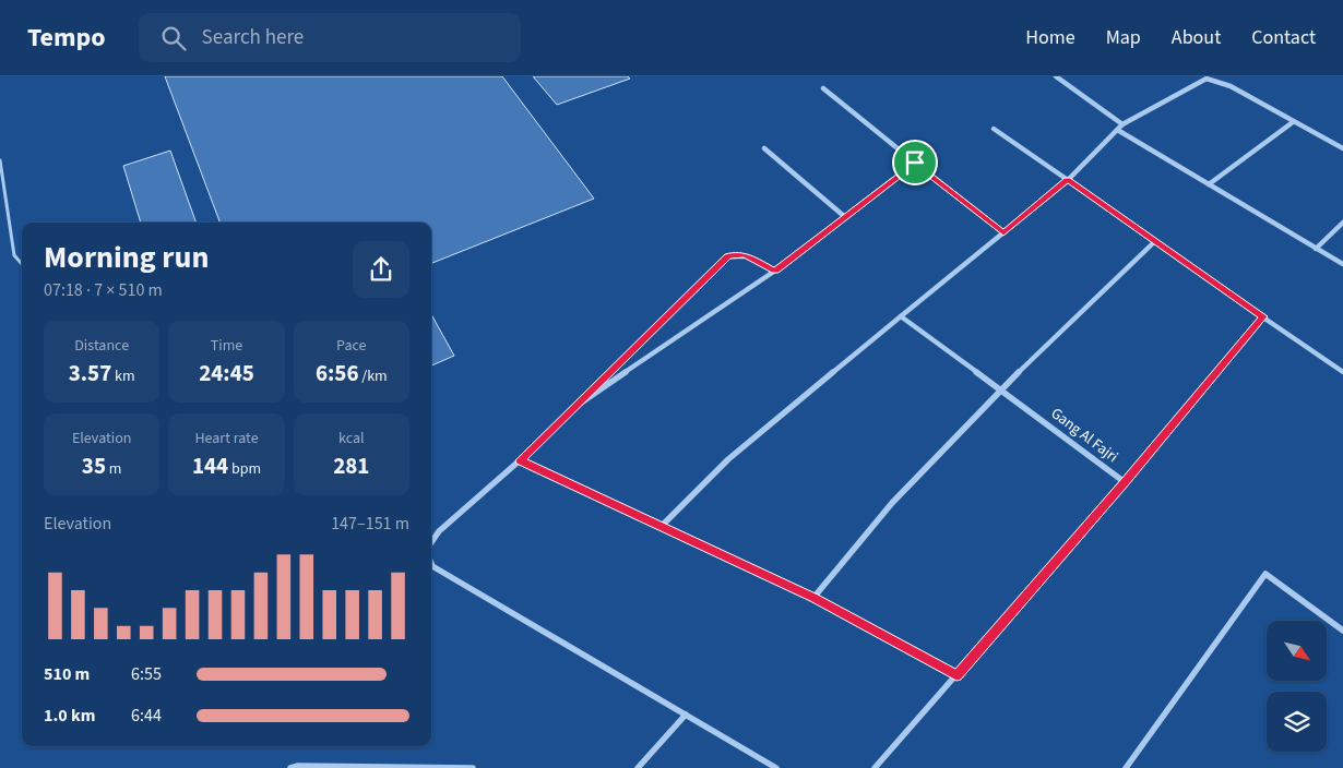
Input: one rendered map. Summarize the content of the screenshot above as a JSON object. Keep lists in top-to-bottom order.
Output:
{
  "streets": {
    "street": ["Gang Al Fajri"]
  },
  "north": "bottom right",
  "page": {
    "header": "Tempo",
    "search": "Search here",
    "nav": [
      "Home",
      "Map",
      "About",
      "Contact"
    ],
    "heading": ["Morning run", "07:18 · 7 × 510 m"],
    "stats": [
      ["Distance", "3.57 km"],
      ["Time", "24:45"],
      ["Pace", "6:56 /km"],
      ["Elevation", "35 m"],
      ["Heart rate", "144 bpm"],
      ["kcal", "281"]
    ],
    "chart": ["Elevation", "147–151 m"],
    "list": [
      {
        "name": "510 m",
        "note": "6:55"
      },
      {
        "name": "1.0 km",
        "note": "6:44"
      }
    ]
  }
}
